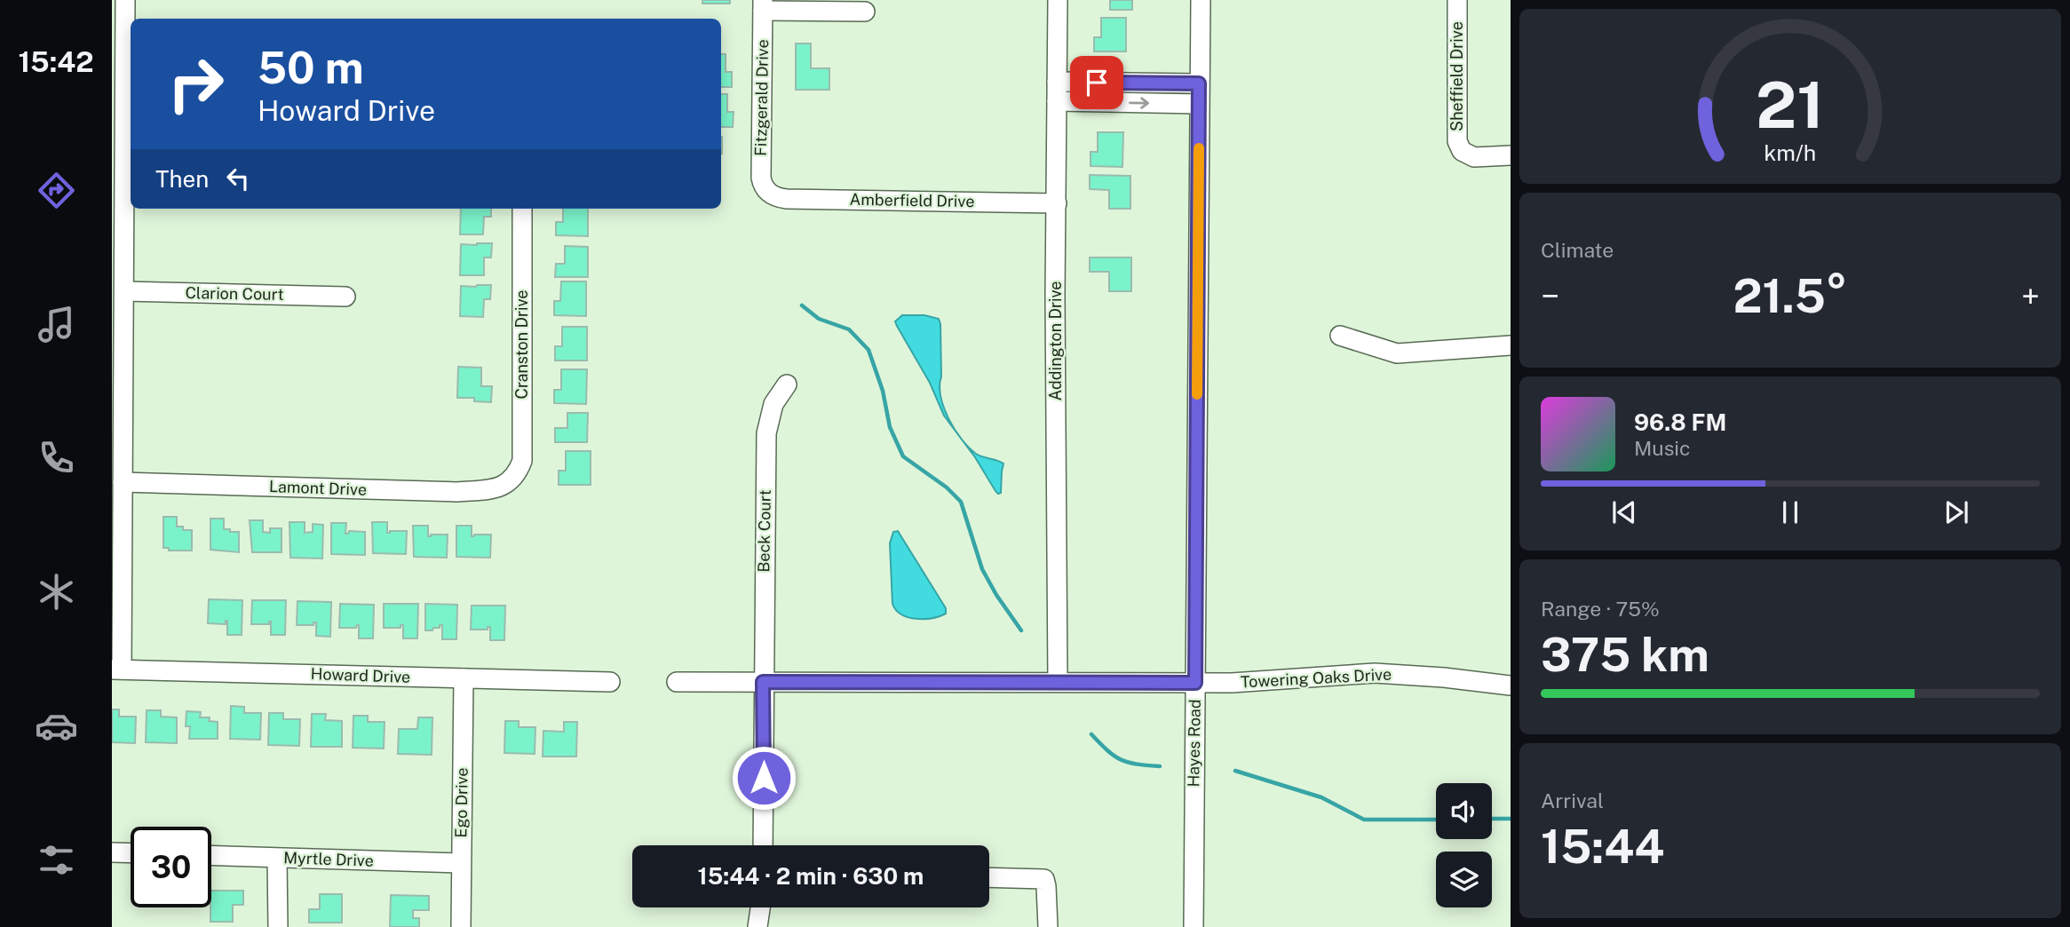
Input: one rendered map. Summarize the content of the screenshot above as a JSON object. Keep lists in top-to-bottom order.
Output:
{
  "streets": {
    "street": [
      "Sheffield Drive",
      "Fitzgerald Drive",
      "Amberfield Drive",
      "Clarion Court",
      "Addington Drive",
      "Cranston Drive",
      "Lamont Drive",
      "Beck Court",
      "Howard Drive",
      "Towering Oaks Drive",
      "Hayes Road",
      "Ego Drive",
      "Myrtle Drive"
    ]
  },
  "crossings": [
    ["Fitzgerald Drive", "Amberfield Drive"],
    ["Amberfield Drive", "Addington Drive"],
    ["Cranston Drive", "Lamont Drive"],
    ["Howard Drive", "Ego Drive"],
    ["Towering Oaks Drive", "Hayes Road"],
    ["Ego Drive", "Myrtle Drive"]
  ],
  "page": {
    "tabs": "15:42",
    "turn": ["50 m", "Howard Drive"],
    "then": "Then",
    "tile": [
      "Climate",
      ["Range · 75%", "375 km"],
      ["Arrival", "15:44"]
    ],
    "heat": ["−", "21.5°", "+"],
    "song": ["96.8 FM", "Music"],
    "limit": "30",
    "trip": "15:44 · 2 min · 630 m",
    "gauge": ["21", "km/h"]
  }
}
